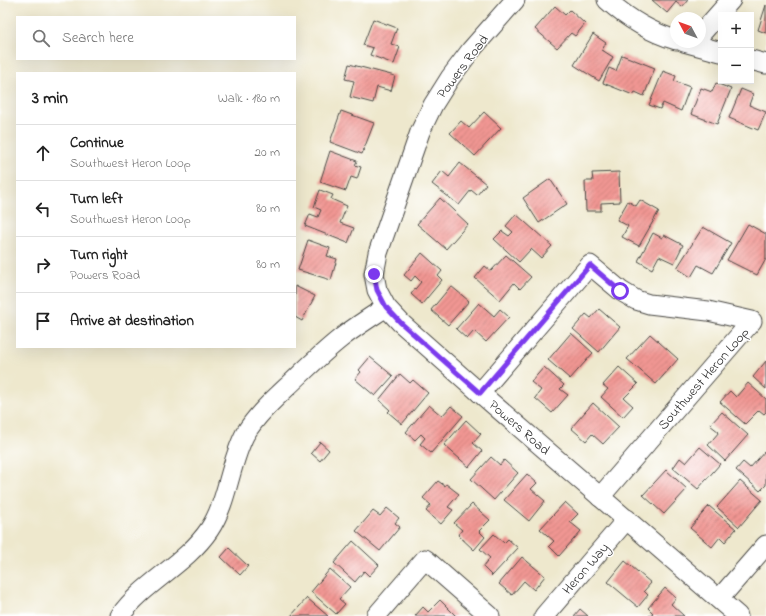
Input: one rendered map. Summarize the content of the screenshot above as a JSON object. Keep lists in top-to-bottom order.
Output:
{
  "streets": {
    "street": ["Powers Road", "Southwest Heron Loop", "Heron Way"]
  },
  "crossings": [
    ["Powers Road", "Southwest Heron Loop"],
    ["Powers Road", "Heron Way"]
  ],
  "north": "top left",
  "page": {
    "map_buttons": ["+", "−"],
    "search": "Search here",
    "heading": ["3 min", "Walk · 180 m"],
    "list": [
      ["Continue", "Southwest Heron Loop", "20 m"],
      ["Turn left", "Southwest Heron Loop", "80 m"],
      ["Turn right", "Powers Road", "80 m"],
      "Arrive at destination"
    ]
  }
}
